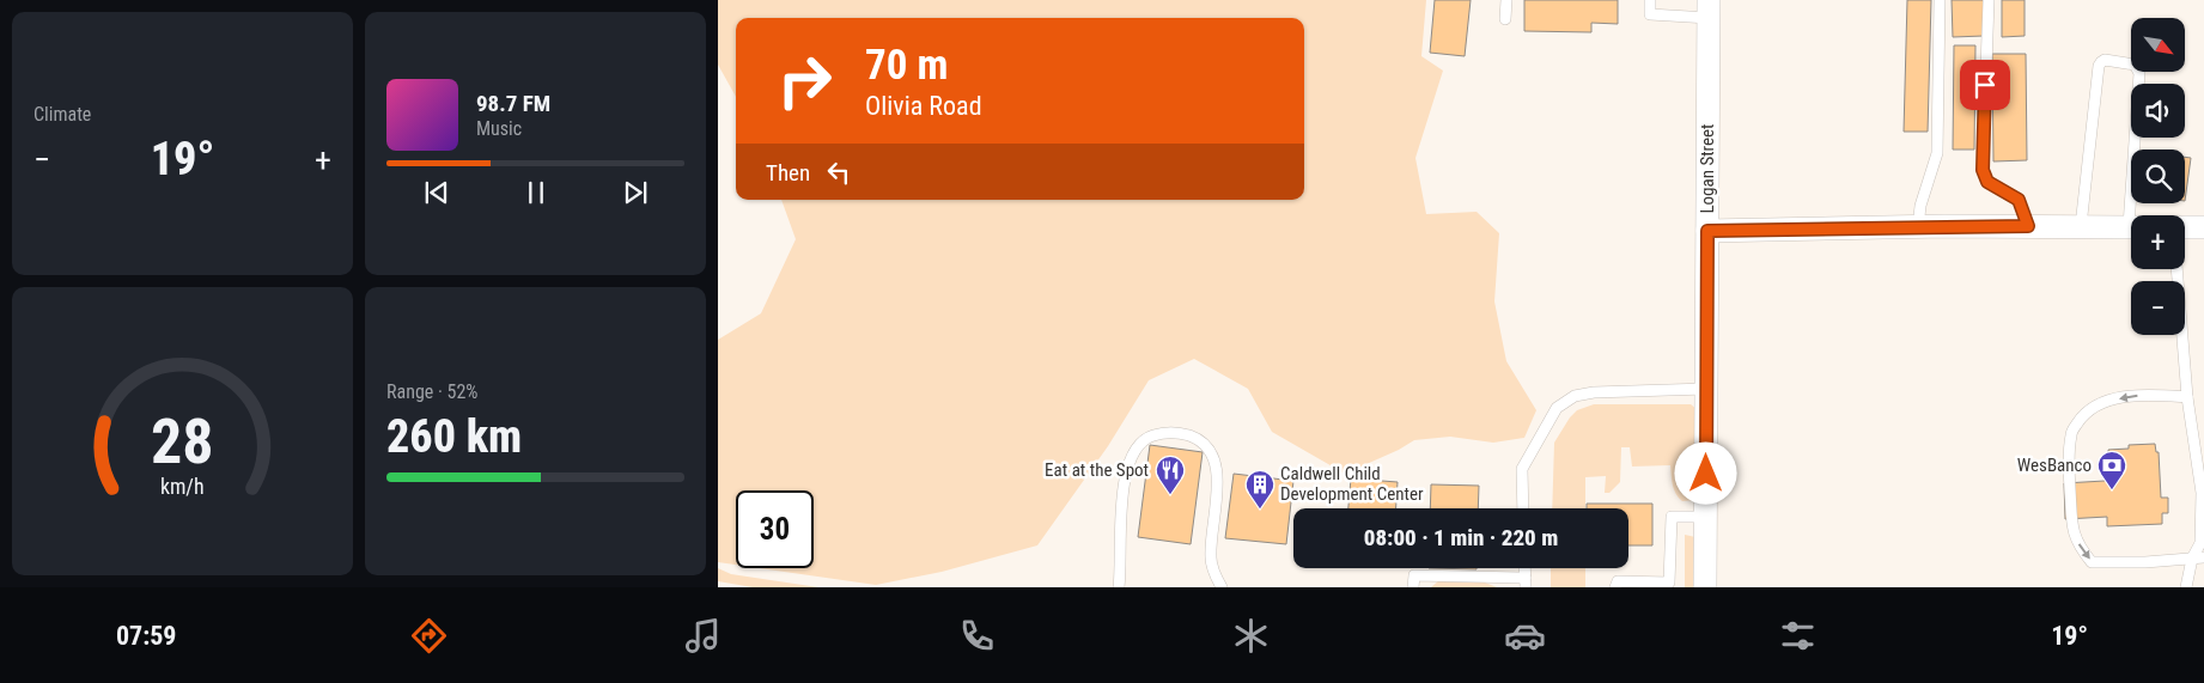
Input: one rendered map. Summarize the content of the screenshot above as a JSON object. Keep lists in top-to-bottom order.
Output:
{
  "streets": {
    "street": ["Logan Street"]
  },
  "places": {
    "bank": ["WesBanco"],
    "restaurant": ["Eat at the Spot"],
    "building": ["Caldwell Child Development Center"]
  },
  "north": "bottom right",
  "page": {
    "tile": [
      "Climate",
      ["Range · 52%", "260 km"]
    ],
    "map_buttons": ["+", "−"],
    "turn": ["70 m", "Olivia Road"],
    "song": ["98.7 FM", "Music"],
    "heat": ["−", "19°", "+"],
    "then": "Then",
    "limit": "30",
    "trip": "08:00 · 1 min · 220 m",
    "tabs": ["07:59", "19°"],
    "gauge": ["28", "km/h"]
  }
}
